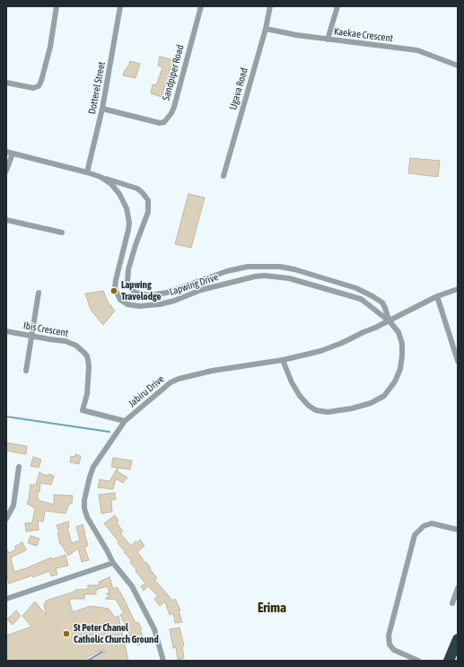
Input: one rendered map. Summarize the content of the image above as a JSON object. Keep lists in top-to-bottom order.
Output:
{
  "streets": {
    "street": [
      "Kaekae Crescent",
      "Sandpiper Road",
      "Dotterel Street",
      "Ugava Road",
      "Lapwing Drive",
      "Ibis Crescent",
      "Jabiru Drive"
    ]
  },
  "crossings": [
    ["Kaekae Crescent", "Ugava Road"],
    ["Sandpiper Road", "Dotterel Street"],
    ["Dotterel Street", "Lapwing Drive"],
    ["Lapwing Drive", "Jabiru Drive"],
    ["Ibis Crescent", "Jabiru Drive"]
  ],
  "districts": ["Erima"],
  "places": ["Lapwing Travelodge", "St Peter Chanel Catholic Church Ground"]
}
